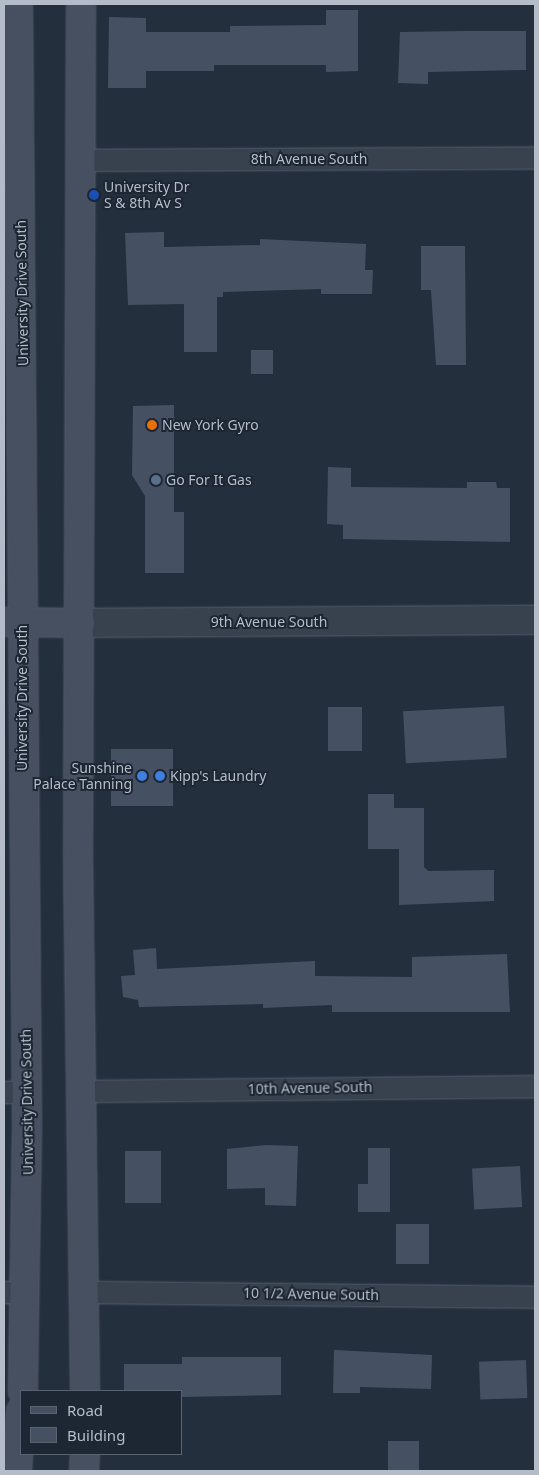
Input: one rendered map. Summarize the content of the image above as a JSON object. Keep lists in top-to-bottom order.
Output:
{
  "streets": {
    "main road": ["University Drive South", "9th Avenue South"],
    "street": ["8th Avenue South", "10th Avenue South", "10 1/2 Avenue South"]
  },
  "crossings": [
    ["University Drive South", "9th Avenue South"]
  ],
  "places": [
    "University Dr S & 8th Av S",
    "New York Gyro",
    "Go For It Gas",
    "Sunshine Palace Tanning",
    "Kipp's Laundry"
  ],
  "legend": ["Road", "Building"]
}
